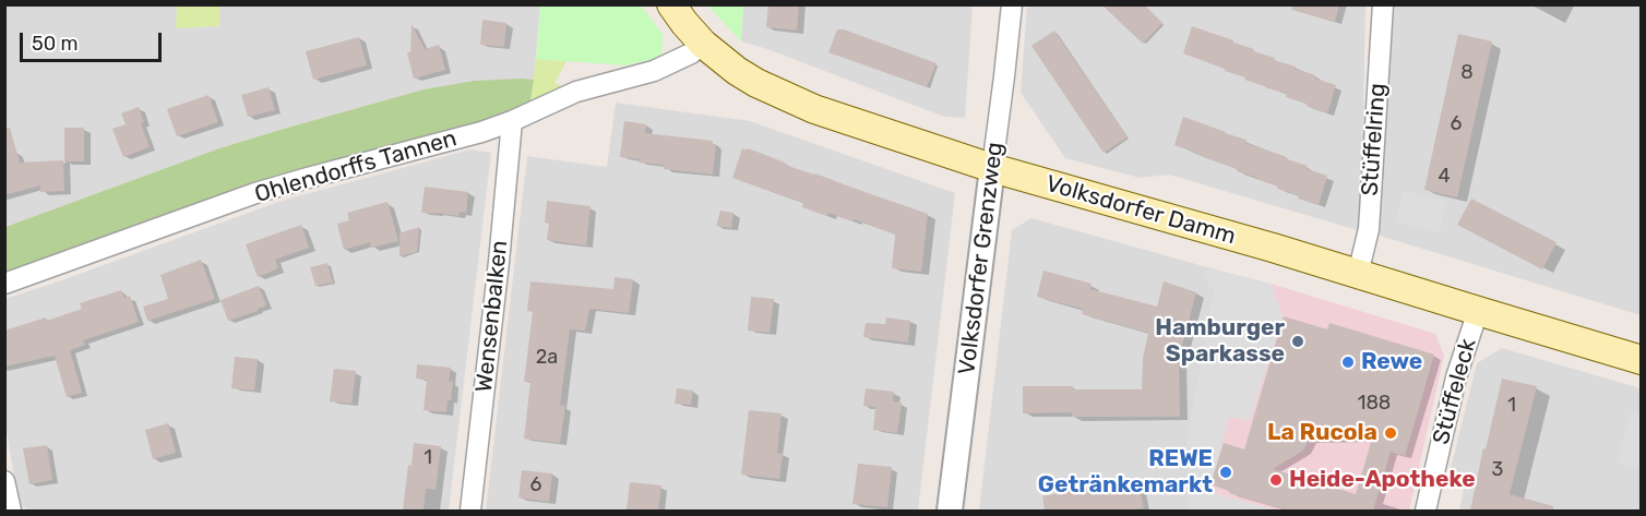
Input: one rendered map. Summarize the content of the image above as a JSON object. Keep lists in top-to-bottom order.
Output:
{
  "streets": {
    "main road": ["Volksdorfer Damm"],
    "street": [
      "Stüffelring",
      "Ohlendorffs Tannen",
      "Volksdorfer Grenzweg",
      "Wensenbalken",
      "Stüffeleck"
    ]
  },
  "crossings": [
    ["Stüffelring", "Volksdorfer Damm"],
    ["Ohlendorffs Tannen", "Volksdorfer Damm"],
    ["Ohlendorffs Tannen", "Wensenbalken"],
    ["Volksdorfer Damm", "Volksdorfer Grenzweg"],
    ["Volksdorfer Damm", "Stüffeleck"]
  ],
  "places": [
    "Hamburger Sparkasse",
    "Rewe",
    "La Rucola",
    "REWE Getränkemarkt",
    "Heide-Apotheke"
  ],
  "house_numbers": [
    "8",
    "6",
    "4",
    "2a",
    "188",
    "1",
    "1",
    "3",
    "6"
  ],
  "scale_bar": "50 m"
}
